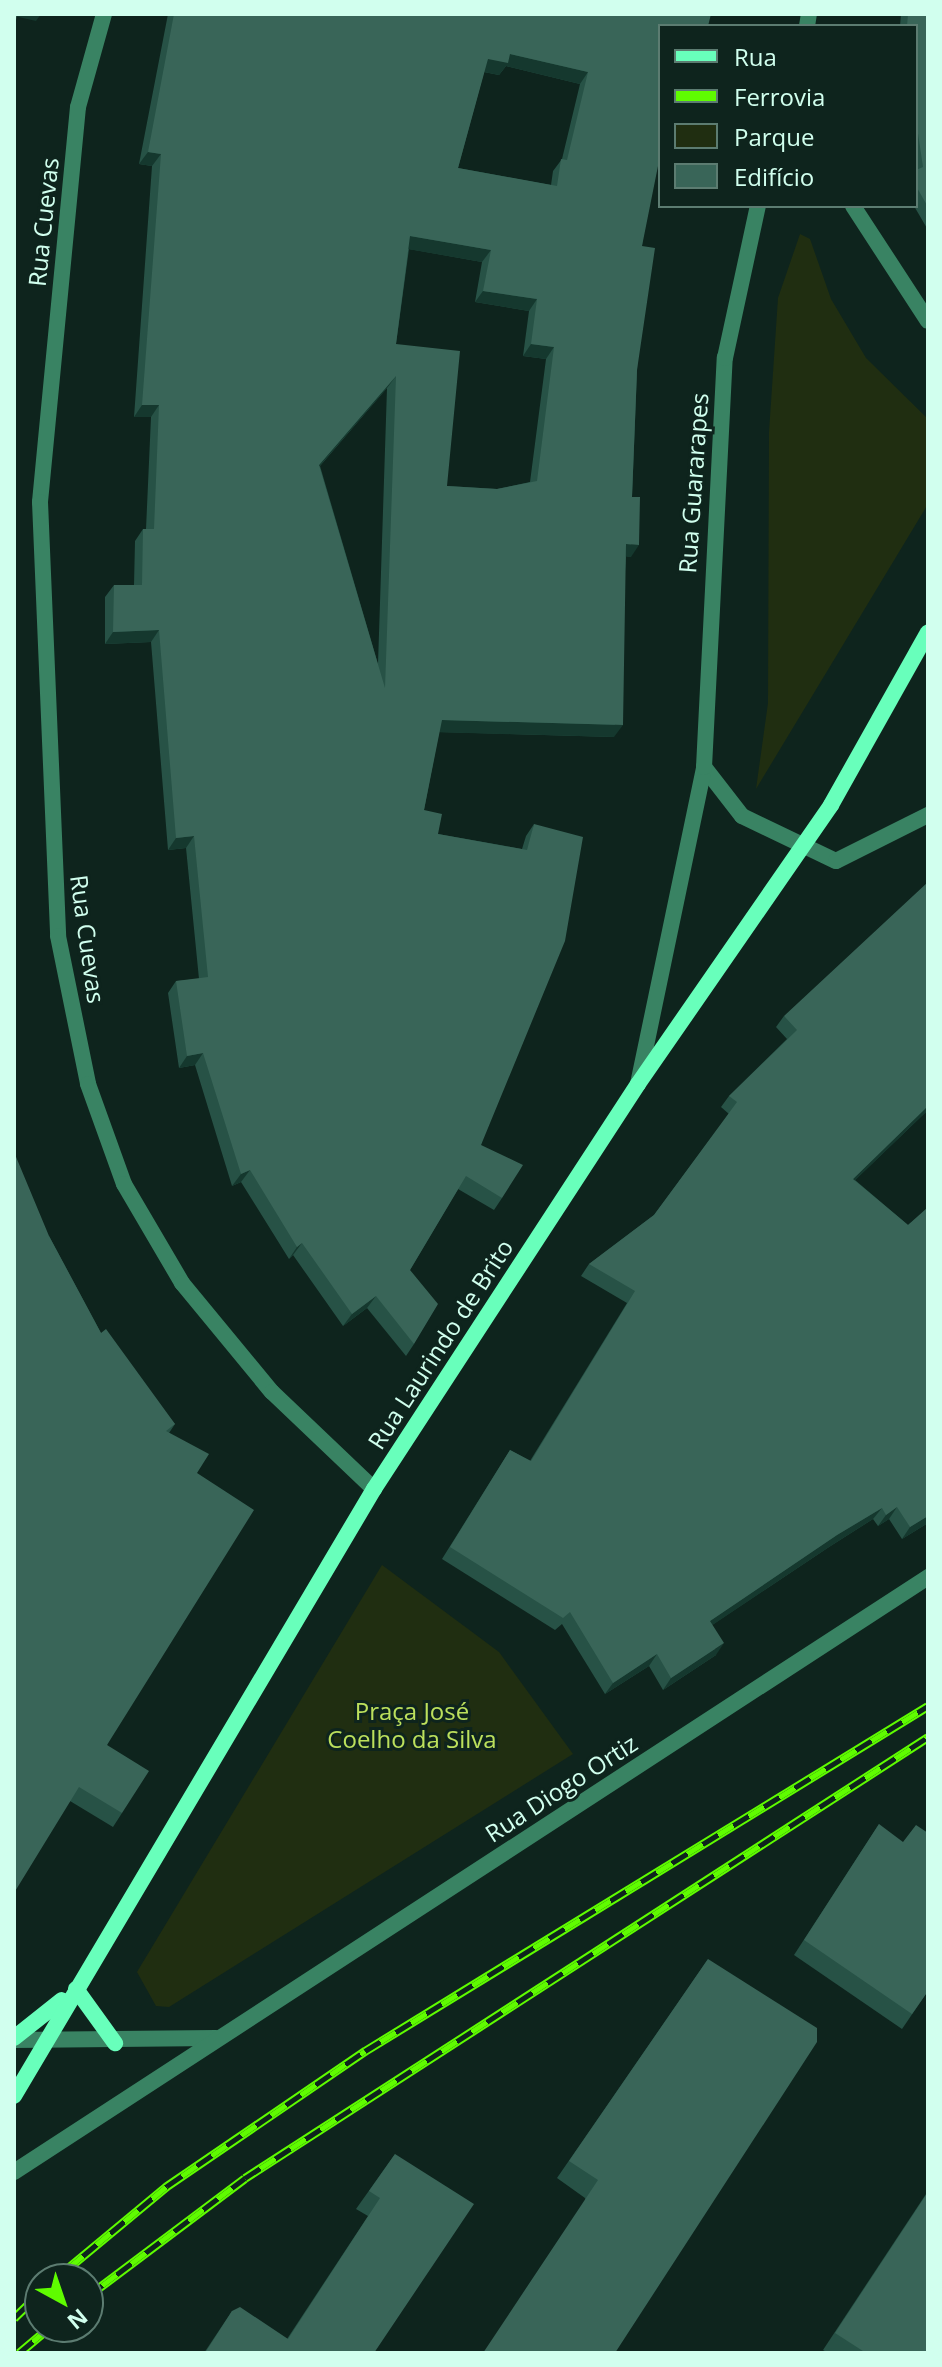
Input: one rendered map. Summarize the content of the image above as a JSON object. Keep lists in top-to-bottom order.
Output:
{
  "streets": {
    "street": [
      "Rua Cuevas",
      "Rua Guararapes",
      "Rua Laurindo de Brito",
      "Rua Diogo Ortiz"
    ]
  },
  "crossings": [
    ["Rua Cuevas", "Rua Laurindo de Brito"],
    ["Rua Guararapes", "Rua Laurindo de Brito"]
  ],
  "parks": ["Praça José Coelho da Silva"],
  "legend": [
    "Rua",
    "Ferrovia",
    "Parque",
    "Edifício"
  ],
  "north": "bottom right"
}
